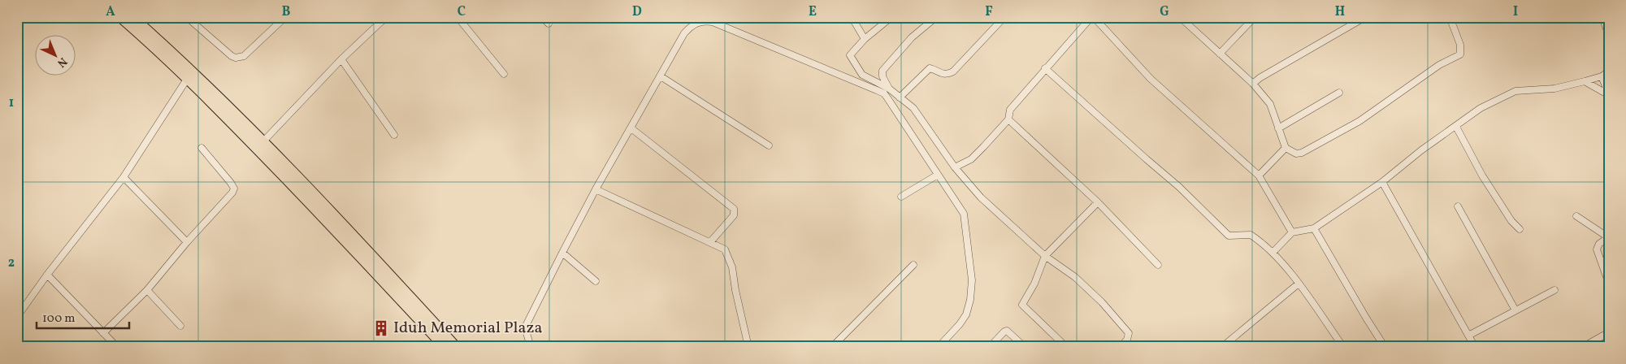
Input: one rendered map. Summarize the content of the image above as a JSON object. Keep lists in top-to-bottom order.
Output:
{
  "places": {
    "building": ["Iduh Memorial Plaza"]
  },
  "scale_bar": "100 m",
  "north": "bottom right",
  "grid": {
    "columns": [
      "A",
      "B",
      "C",
      "D",
      "E",
      "F",
      "G",
      "H",
      "I"
    ],
    "rows": ["1", "2"]
  }
}
